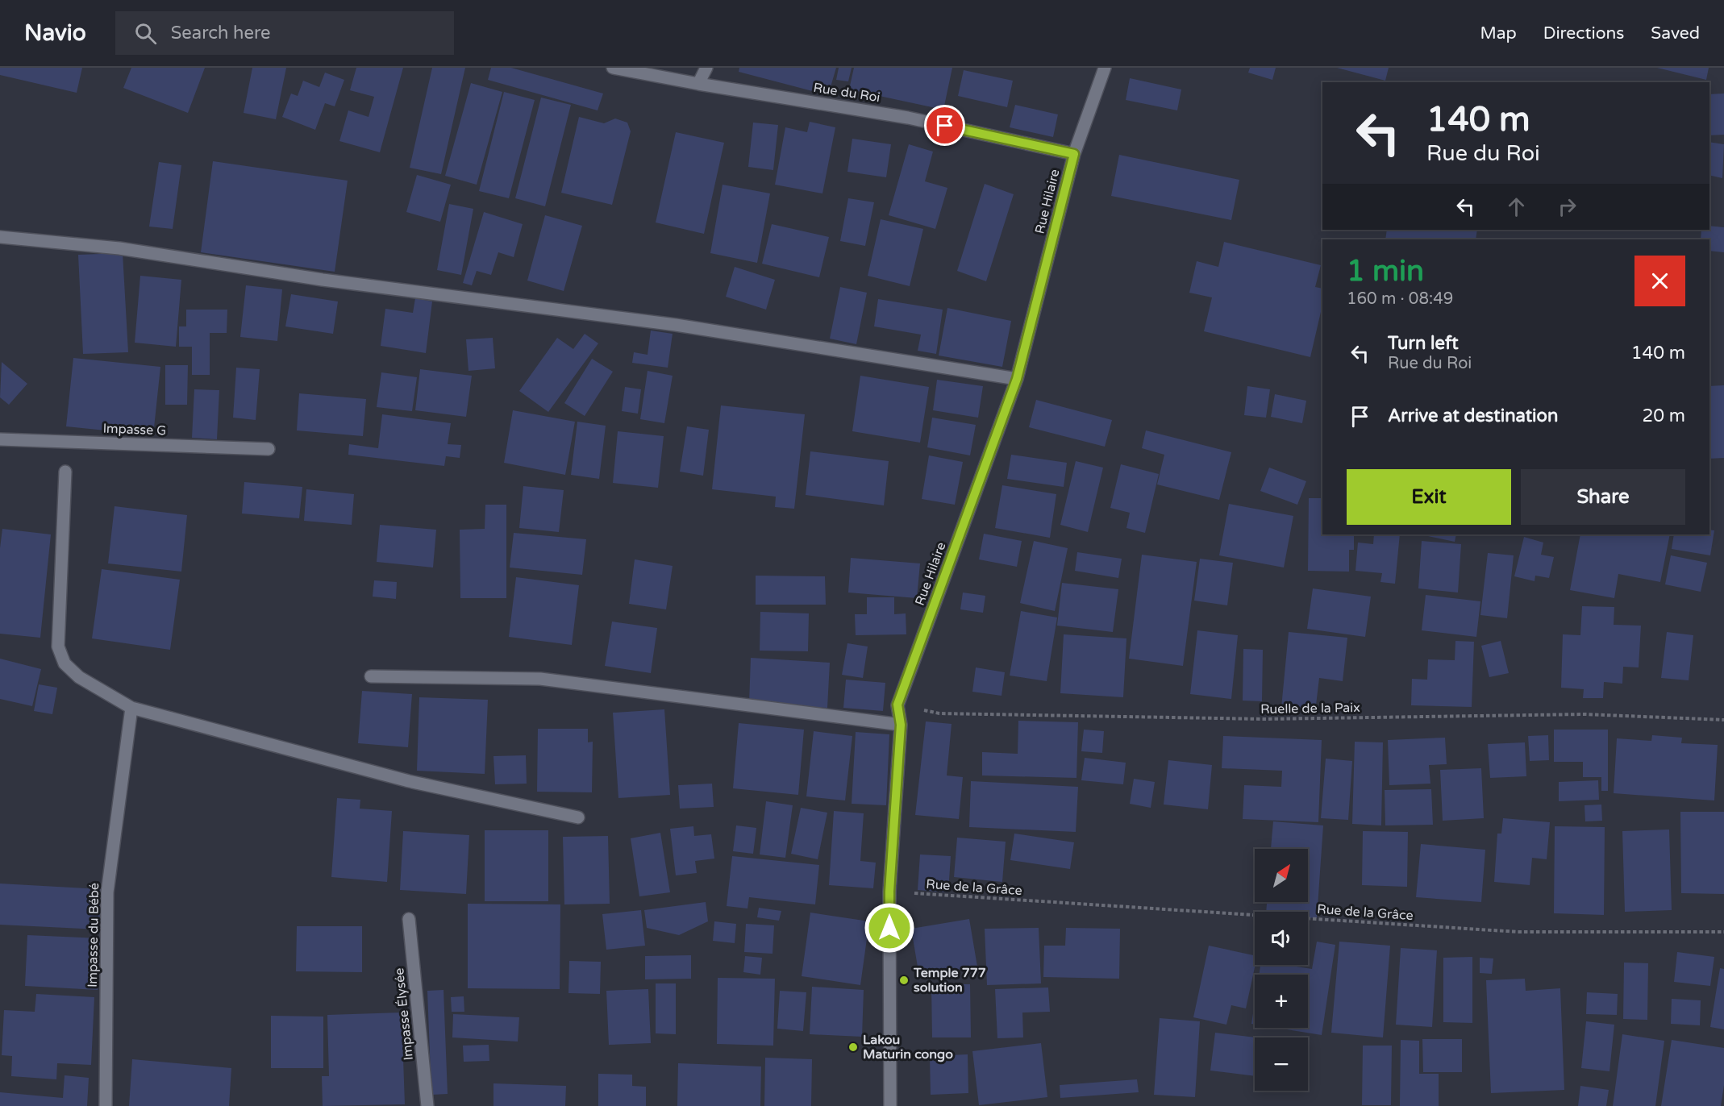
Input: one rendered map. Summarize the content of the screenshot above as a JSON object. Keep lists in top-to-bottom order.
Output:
{
  "streets": {
    "street": [
      "Rue du Roi",
      "Rue Hilaire",
      "Impasse G",
      "Impasse du Bébé",
      "Impasse Élysée"
    ],
    "path": ["Ruelle de la Paix", "Rue de la Grâce"]
  },
  "crossings": [
    ["Rue du Roi", "Rue Hilaire"],
    ["Rue Hilaire", "Ruelle de la Paix"],
    ["Rue Hilaire", "Rue de la Grâce"]
  ],
  "places": ["Temple 777 solution", "Lakou Maturin congo"],
  "north": "top right",
  "page": {
    "header": "Navio",
    "search": "Search here",
    "nav": ["Map", "Directions", "Saved"],
    "turn": ["140 m", "Rue du Roi"],
    "heading": ["1 min", "160 m · 08:49"],
    "list": [
      {
        "name": "Turn left",
        "note": "Rue du Roi",
        "value": "140 m"
      },
      {
        "name": "Arrive at destination",
        "value": "20 m"
      }
    ],
    "buttons": ["Exit", "Share"],
    "map_buttons": ["+", "−"]
  }
}
